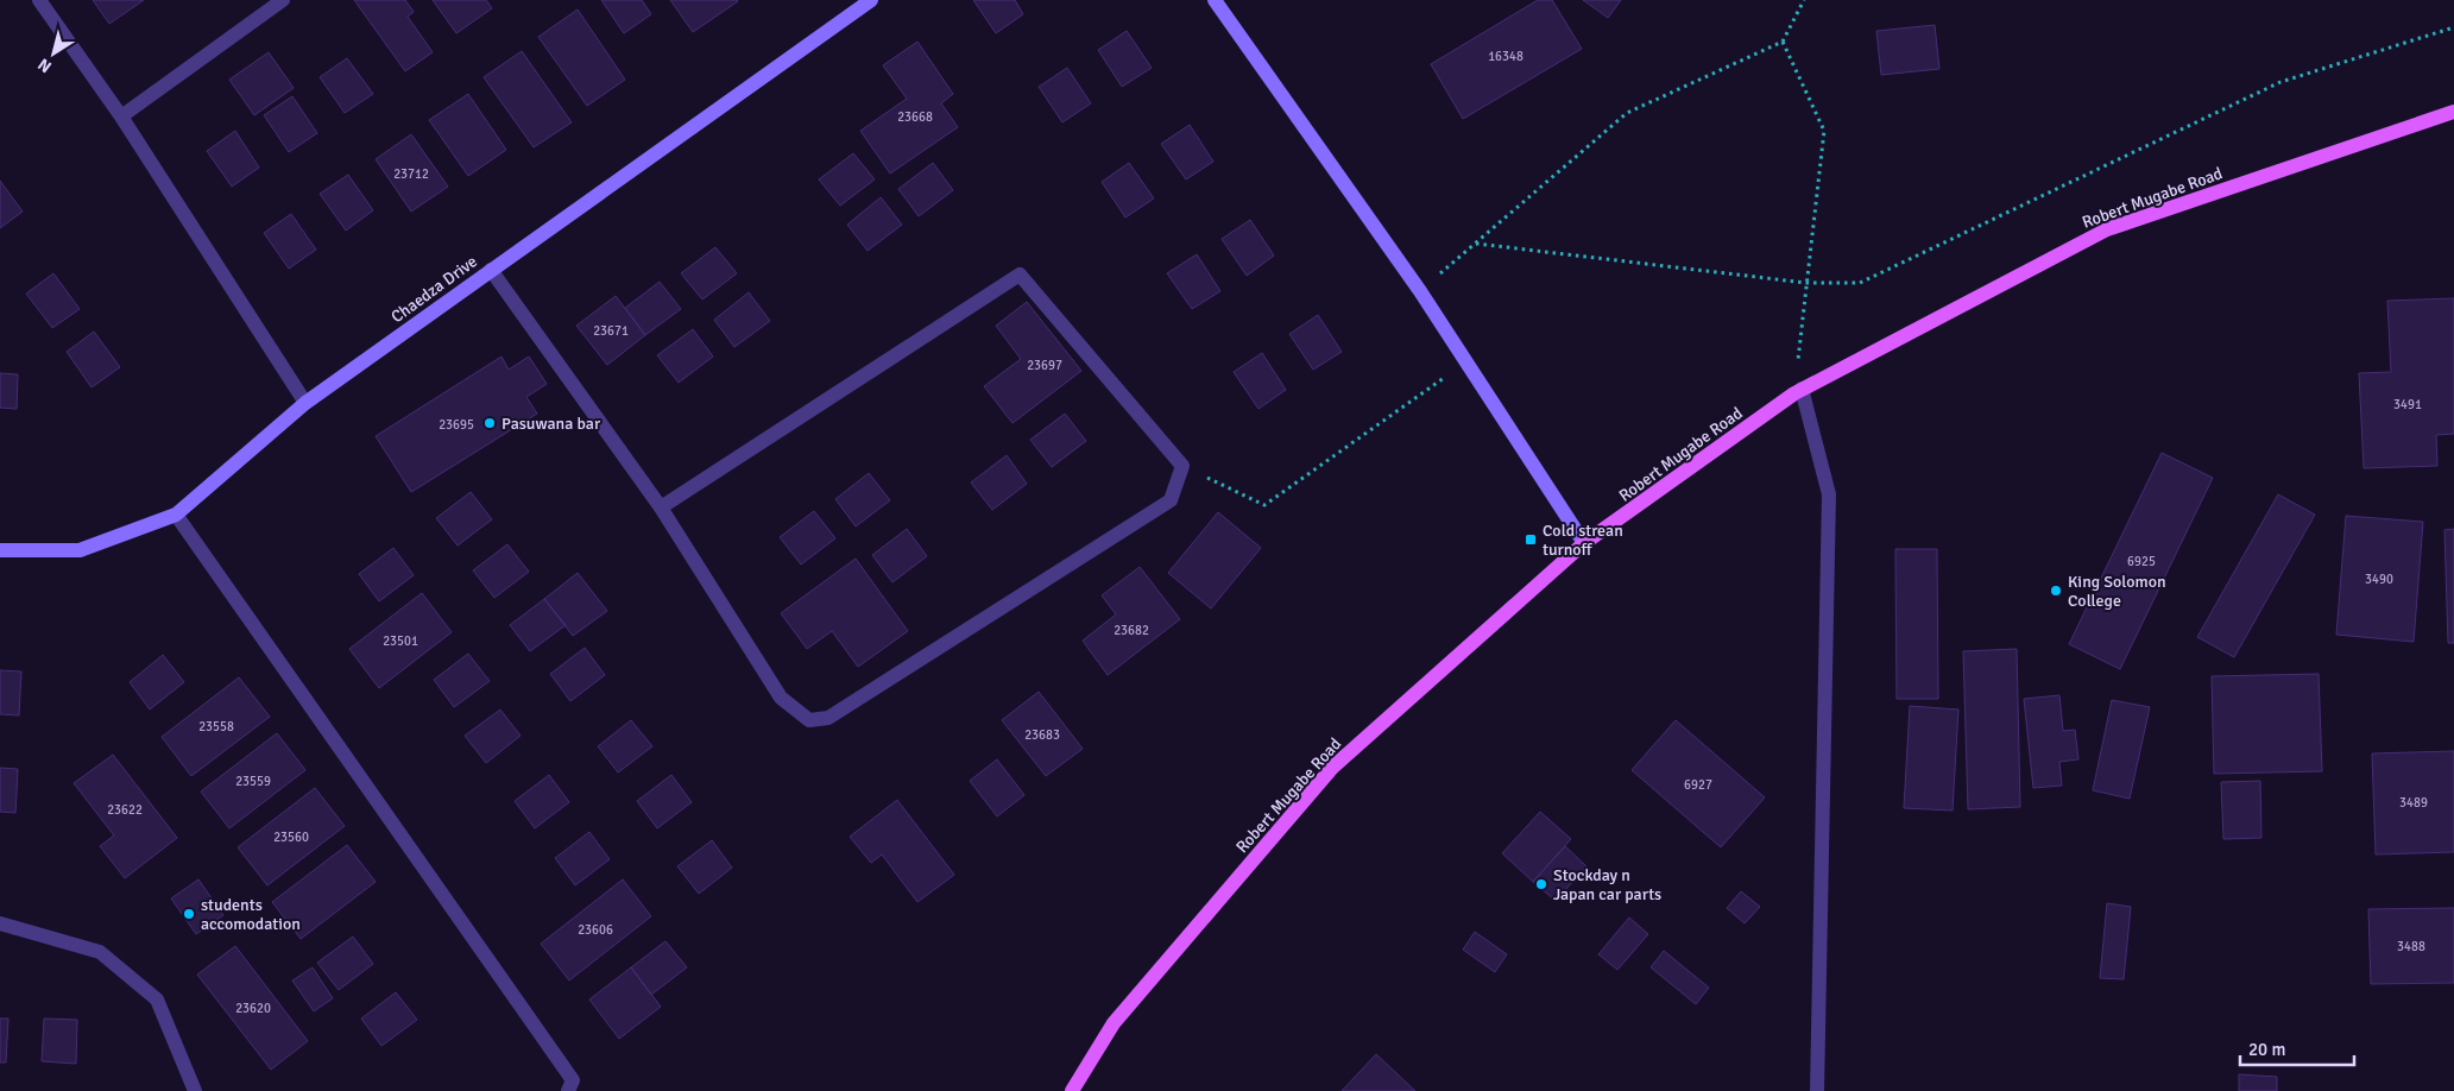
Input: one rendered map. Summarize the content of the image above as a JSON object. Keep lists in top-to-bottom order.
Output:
{
  "streets": {
    "main road": ["Robert Mugabe Road"],
    "street": ["Chaedza Drive"]
  },
  "places": {
    "other": [
      "Pasuwana bar",
      "King Solomon College",
      "Stockday n Japan car parts",
      "students accomodation"
    ],
    "transit": ["Cold strean turnoff"]
  },
  "house_numbers": [
    "16348",
    "23668",
    "23712",
    "23671",
    "23697",
    "3491",
    "23695",
    "6925",
    "3490",
    "23682",
    "23501",
    "23558",
    "23683",
    "23559",
    "6927",
    "3489",
    "23622",
    "23560",
    "23606",
    "3488",
    "23620"
  ],
  "scale_bar": "20 m",
  "north": "bottom left"
}
